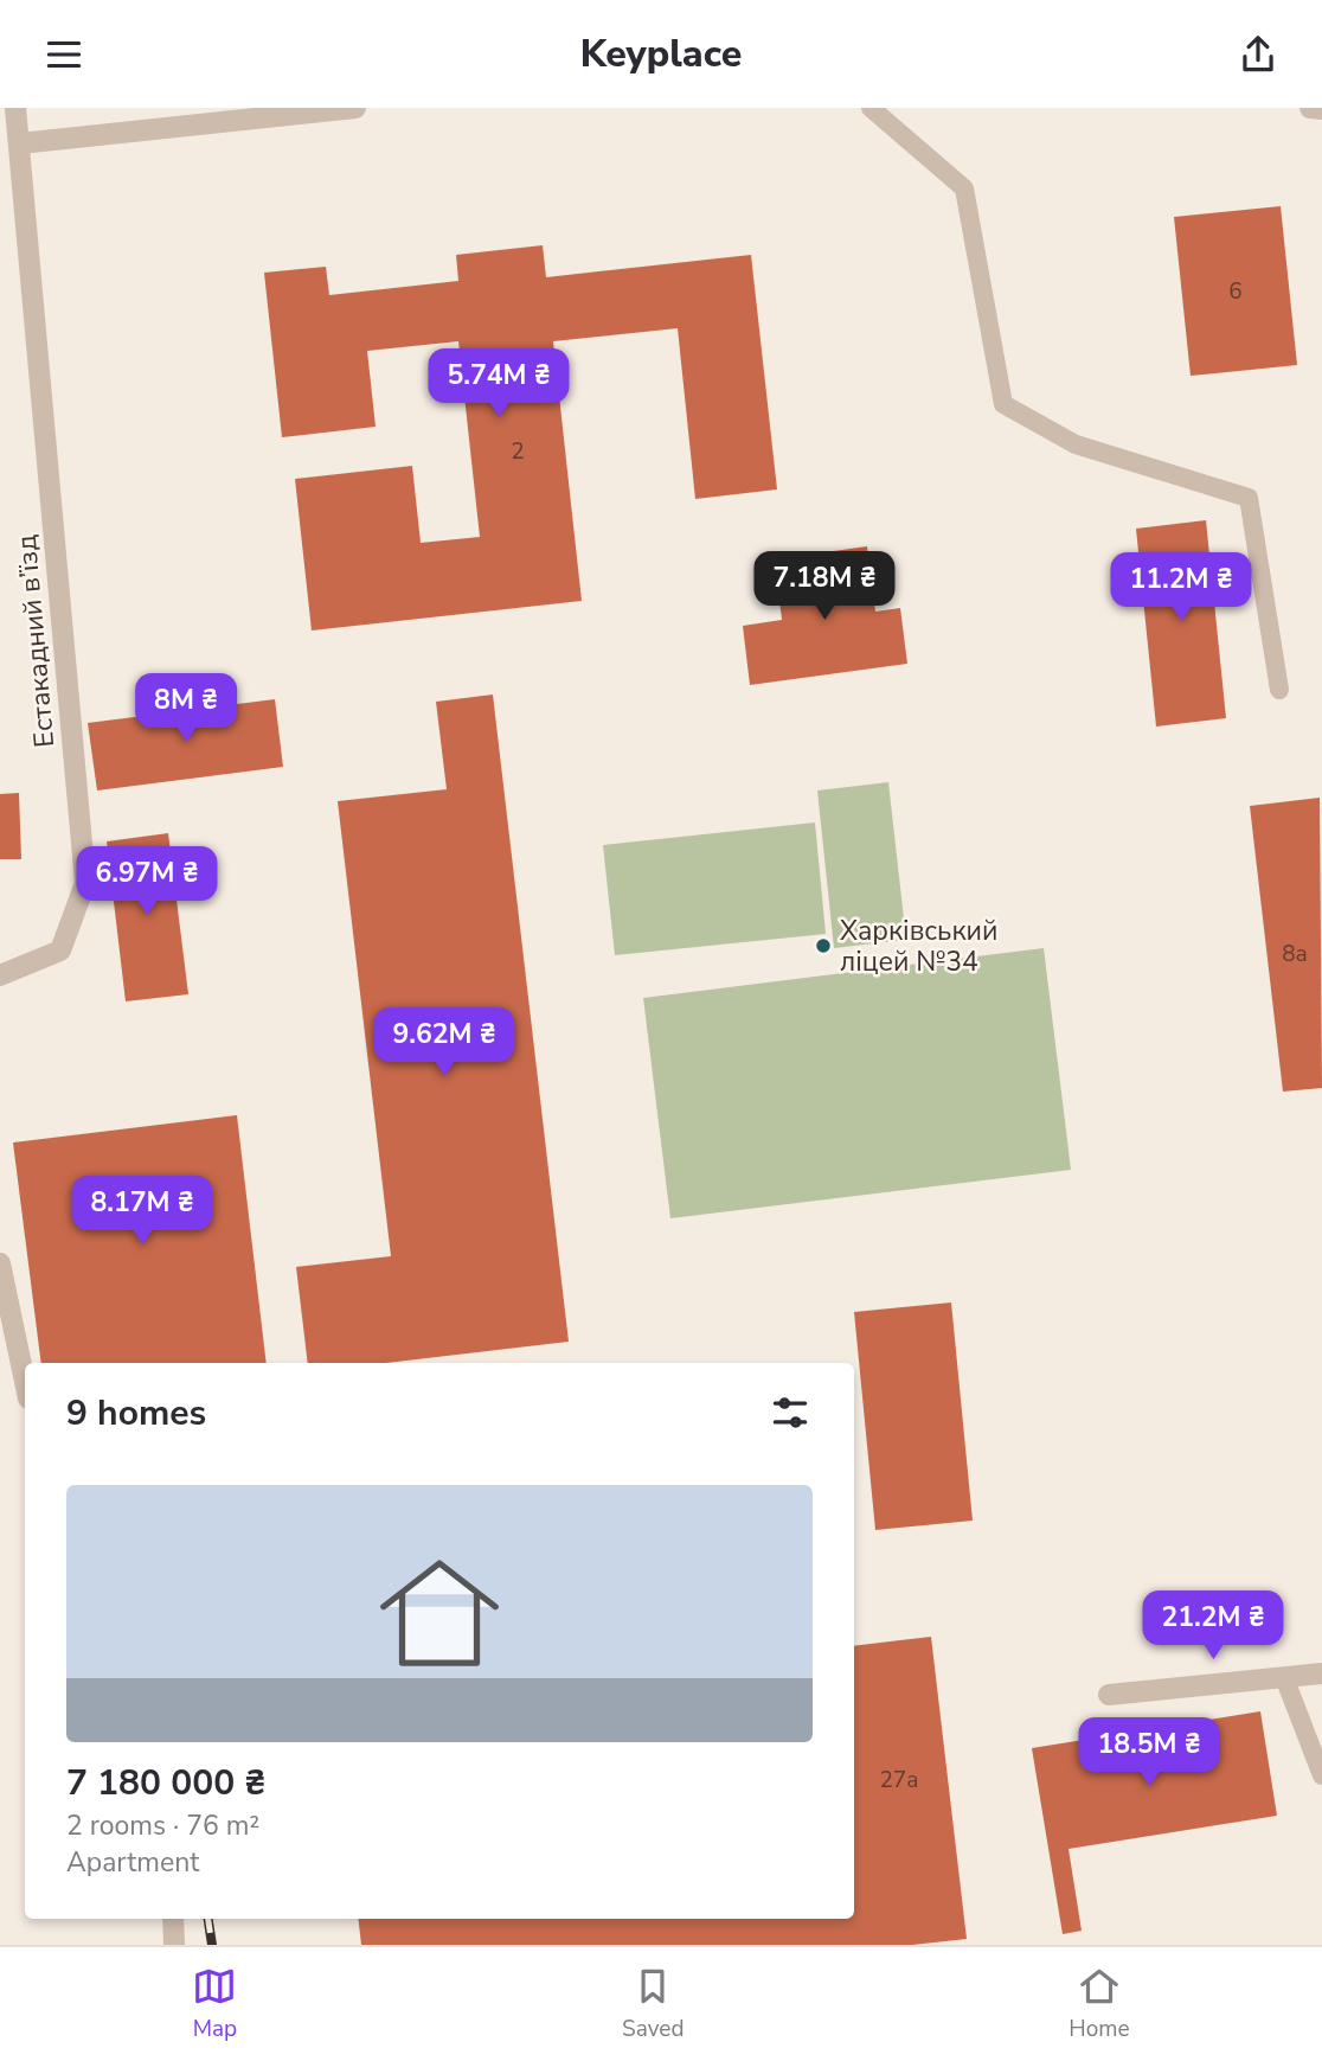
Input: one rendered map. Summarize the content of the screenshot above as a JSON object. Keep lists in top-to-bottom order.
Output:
{
  "streets": {
    "street": ["Естакадний в’їзд"]
  },
  "places": ["Харківський ліцей №34"],
  "house_numbers": [
    "6",
    "2",
    "8а",
    "27а"
  ],
  "page": {
    "header": "Keyplace",
    "price": [
      "5.74M ₴",
      "7.18M ₴",
      "11.2M ₴",
      "8M ₴",
      "6.97M ₴",
      "9.62M ₴",
      "8.17M ₴",
      "21.2M ₴",
      "18.5M ₴"
    ],
    "heading": "9 homes",
    "list": [
      {
        "name": "7 180 000 ₴",
        "note": "2 rooms · 76 m² · Apartment"
      }
    ],
    "tabs": ["Map", "Saved", "Home"]
  }
}
